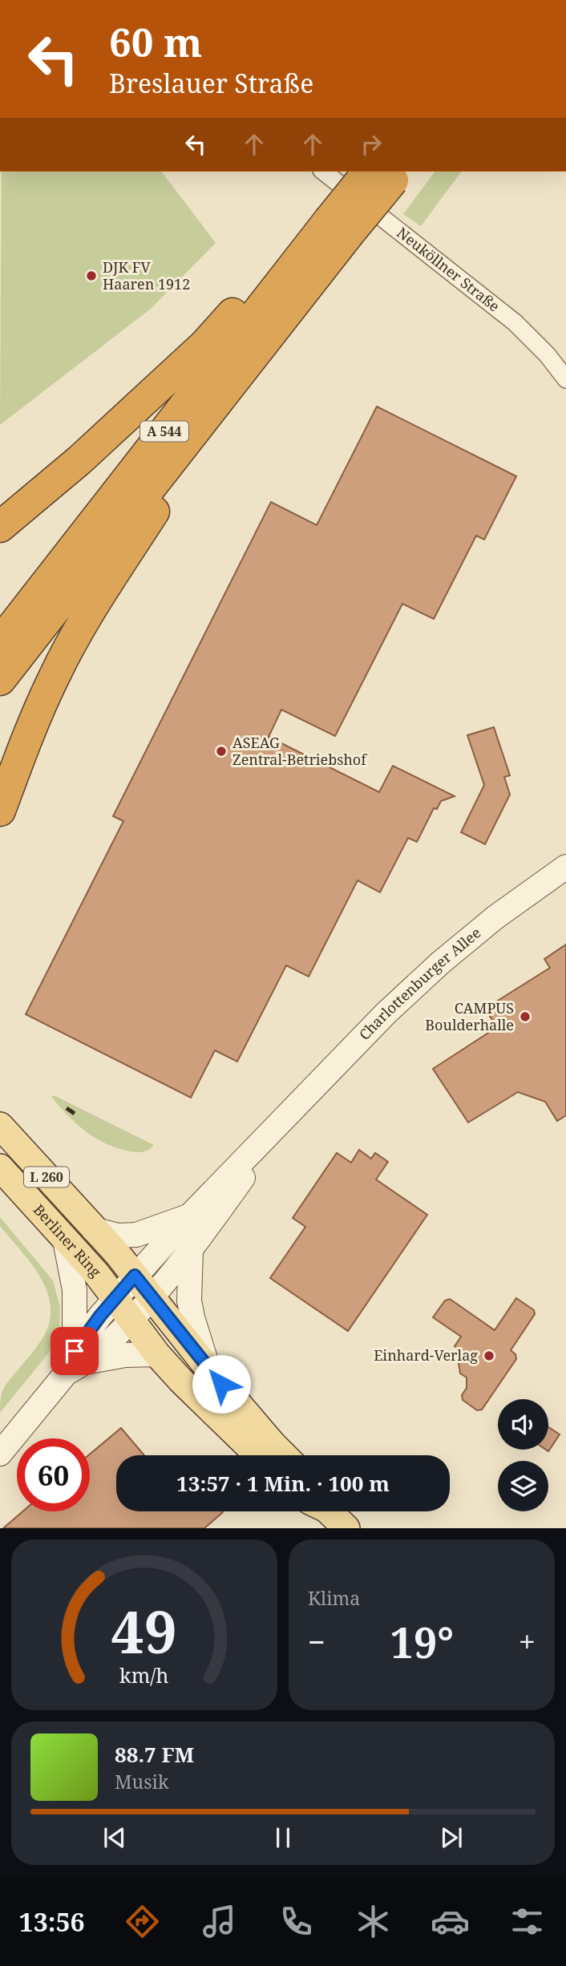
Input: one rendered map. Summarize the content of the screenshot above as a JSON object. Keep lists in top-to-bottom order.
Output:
{
  "streets": {
    "highway": ["A 544"],
    "main road": ["L 260", "Berliner Ring"],
    "street": ["Neuköllner Straße", "Charlottenburger Allee"]
  },
  "crossings": [
    ["Charlottenburger Allee", "Berliner Ring"]
  ],
  "places": [
    "DJK FV Haaren 1912",
    "ASEAG Zentral-Betriebshof",
    "CAMPUS Boulderhalle",
    "Einhard-Verlag"
  ],
  "page": {
    "turn": ["60 m", "Breslauer Straße"],
    "limit": "60",
    "trip": "13:57 · 1 Min. · 100 m",
    "tile": "Klima",
    "heat": ["−", "19°", "+"],
    "song": ["88.7 FM", "Musik"],
    "tabs": "13:56",
    "gauge": ["49", "km/h"]
  }
}
